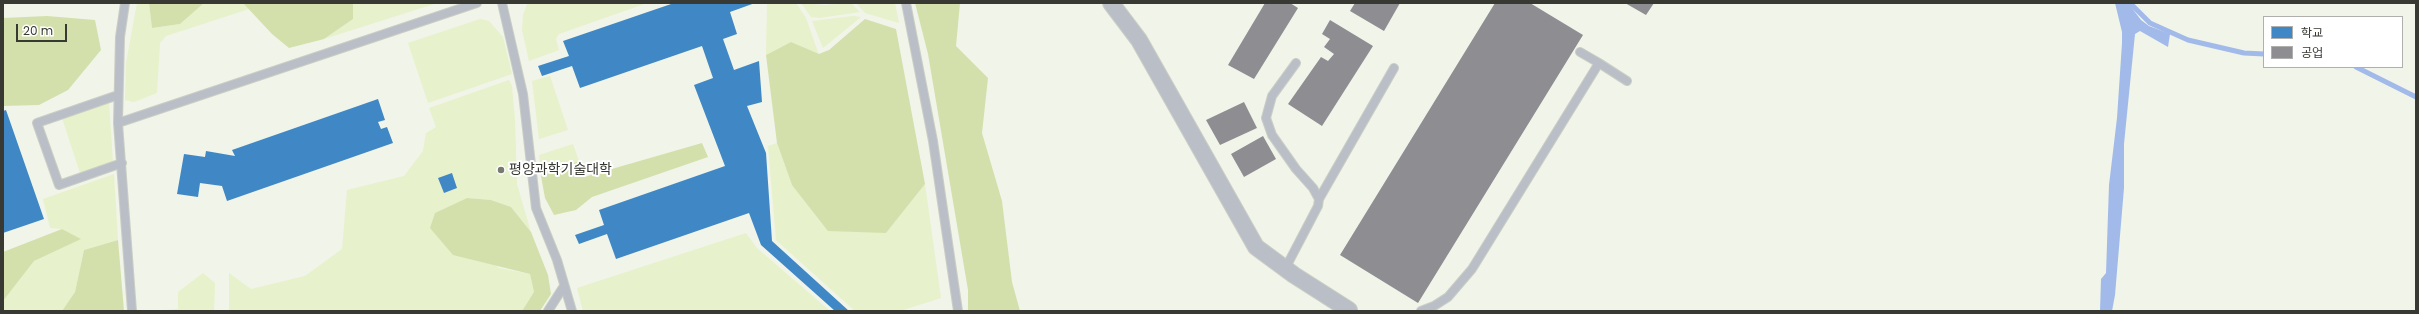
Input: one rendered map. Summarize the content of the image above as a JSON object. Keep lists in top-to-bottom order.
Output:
{
  "places": ["평양과학기술대학"],
  "legend": ["학교", "공업"],
  "scale_bar": "20 m"
}
